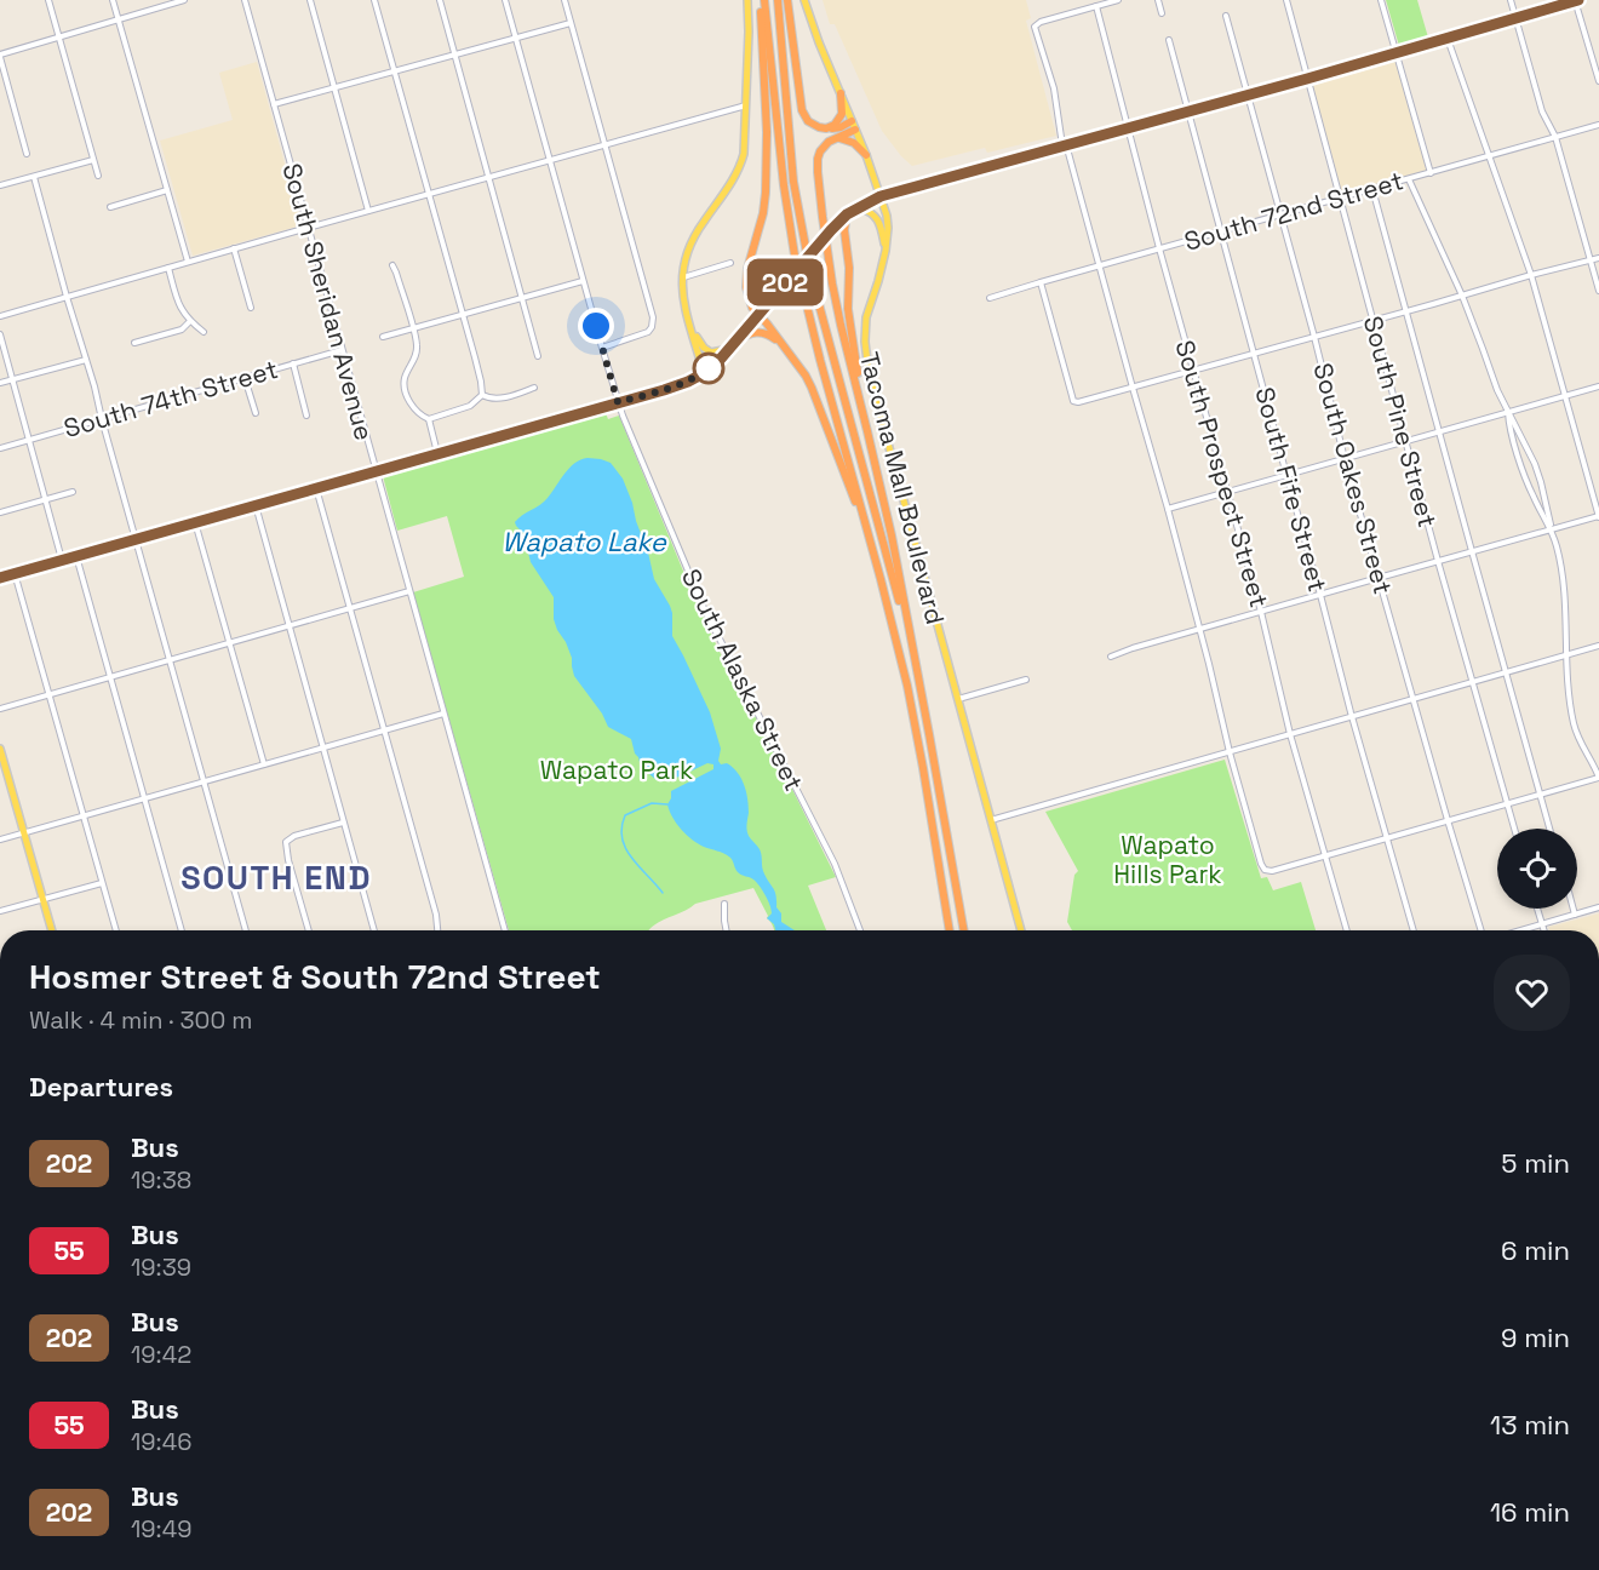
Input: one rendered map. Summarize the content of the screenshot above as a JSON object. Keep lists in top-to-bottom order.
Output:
{
  "streets": {
    "main road": ["Tacoma Mall Boulevard"],
    "street": [
      "South 72nd Street",
      "South Sheridan Avenue",
      "South 74th Street",
      "South Pine Street",
      "South Prospect Street",
      "South Oakes Street",
      "South Fife Street",
      "South Alaska Street"
    ]
  },
  "crossings": [
    ["South 72nd Street", "South Pine Street"],
    ["South 72nd Street", "South Prospect Street"],
    ["South 72nd Street", "South Oakes Street"],
    ["South 72nd Street", "South Fife Street"],
    ["South Sheridan Avenue", "South 74th Street"]
  ],
  "districts": ["SOUTH END"],
  "water": ["Wapato Lake"],
  "parks": ["Wapato Park", "Wapato Hills Park"],
  "lines": ["bus line 202"],
  "page": {
    "on_map": "202",
    "heading": [
      ["Hosmer Street & South 72nd Street", "Walk · 4 min · 300 m"],
      "Departures"
    ],
    "list": [
      {
        "mark": "202",
        "name": "Bus",
        "note": "19:38",
        "value": "5 min"
      },
      {
        "mark": "55",
        "name": "Bus",
        "note": "19:39",
        "value": "6 min"
      },
      {
        "mark": "202",
        "name": "Bus",
        "note": "19:42",
        "value": "9 min"
      },
      {
        "mark": "55",
        "name": "Bus",
        "note": "19:46",
        "value": "13 min"
      },
      {
        "mark": "202",
        "name": "Bus",
        "note": "19:49",
        "value": "16 min"
      }
    ]
  }
}
